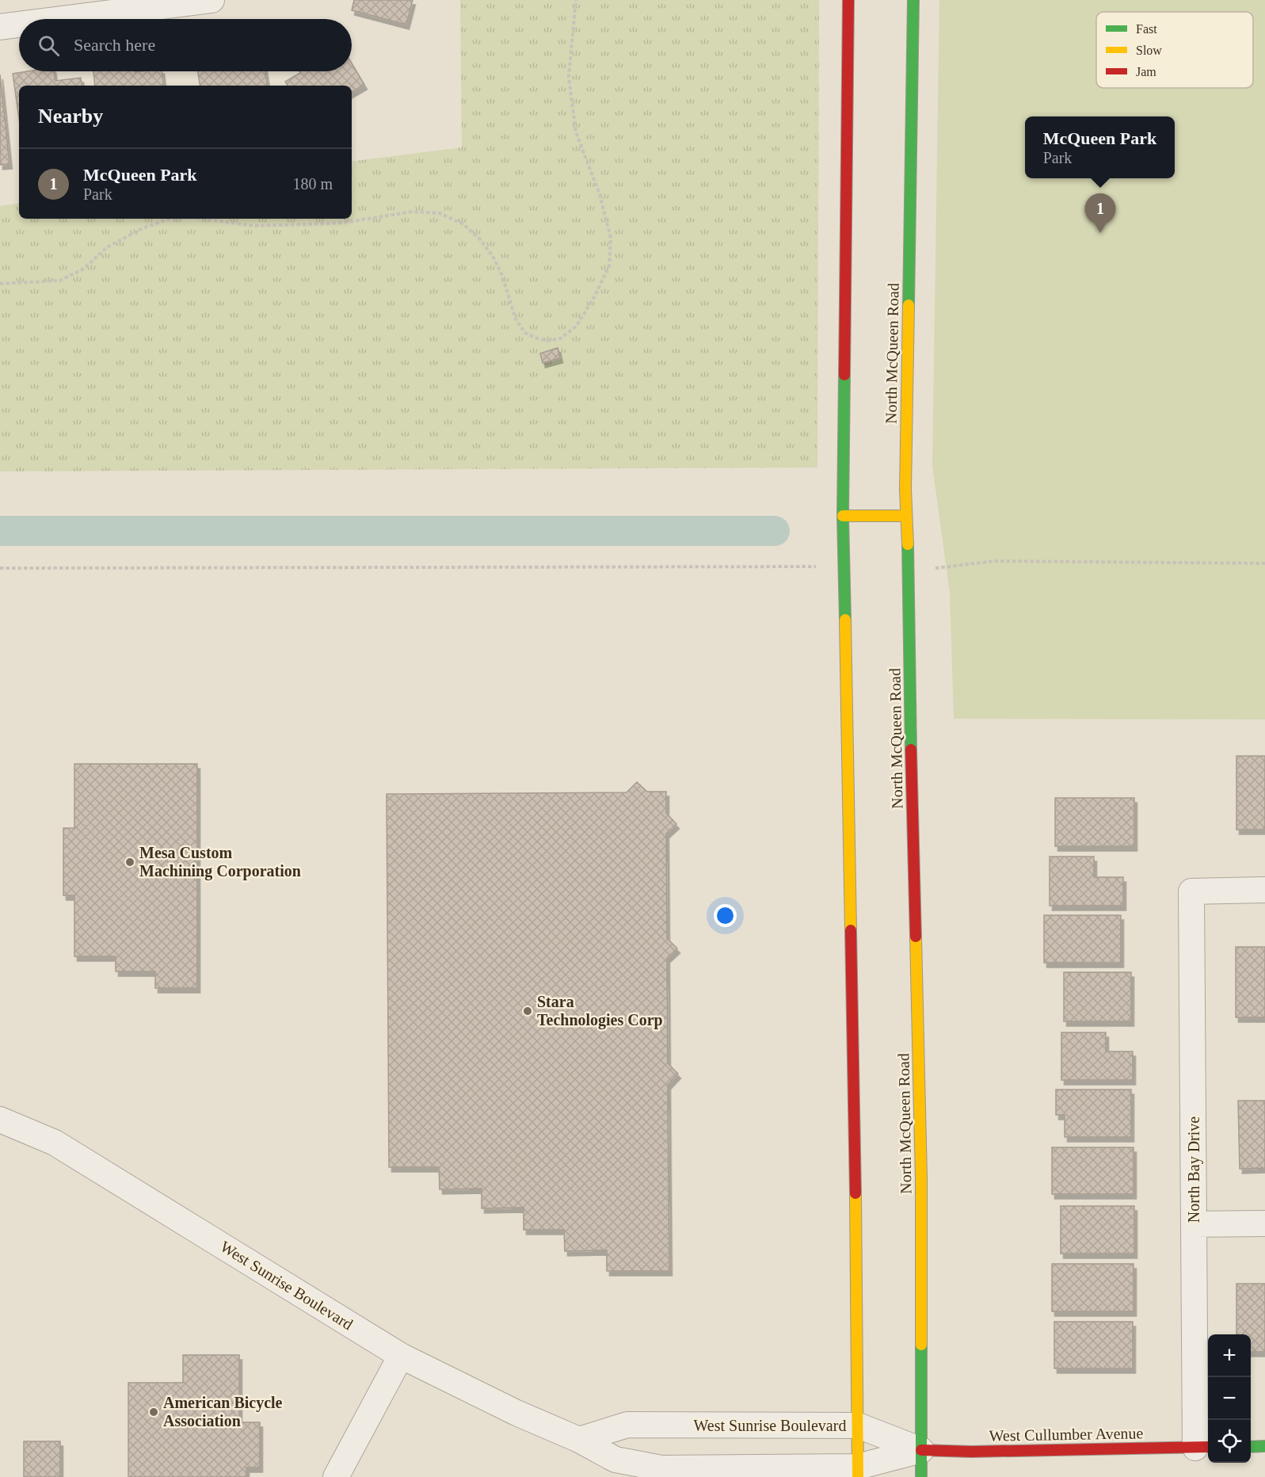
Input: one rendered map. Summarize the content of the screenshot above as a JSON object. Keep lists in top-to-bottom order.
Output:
{
  "streets": {
    "main road": ["North McQueen Road", "West Cullumber Avenue"],
    "street": ["North Bay Drive", "West Sunrise Boulevard"]
  },
  "crossings": [
    ["North McQueen Road", "West Sunrise Boulevard"],
    ["North McQueen Road", "West Cullumber Avenue"],
    ["North Bay Drive", "West Cullumber Avenue"],
    ["West Sunrise Boulevard", "West Cullumber Avenue"]
  ],
  "places": ["Mesa Custom Machining Corporation", "Stara Technologies Corp", "American Bicycle Association"],
  "legend": ["Fast", "Slow", "Jam"],
  "page": {
    "search": "Search here",
    "heading": "Nearby",
    "popup": ["McQueen Park", "Park"],
    "list": [
      {
        "mark": "1",
        "name": "McQueen Park",
        "note": "Park",
        "value": "180 m"
      }
    ],
    "pins": "1",
    "map_buttons": ["+", "−"]
  }
}
